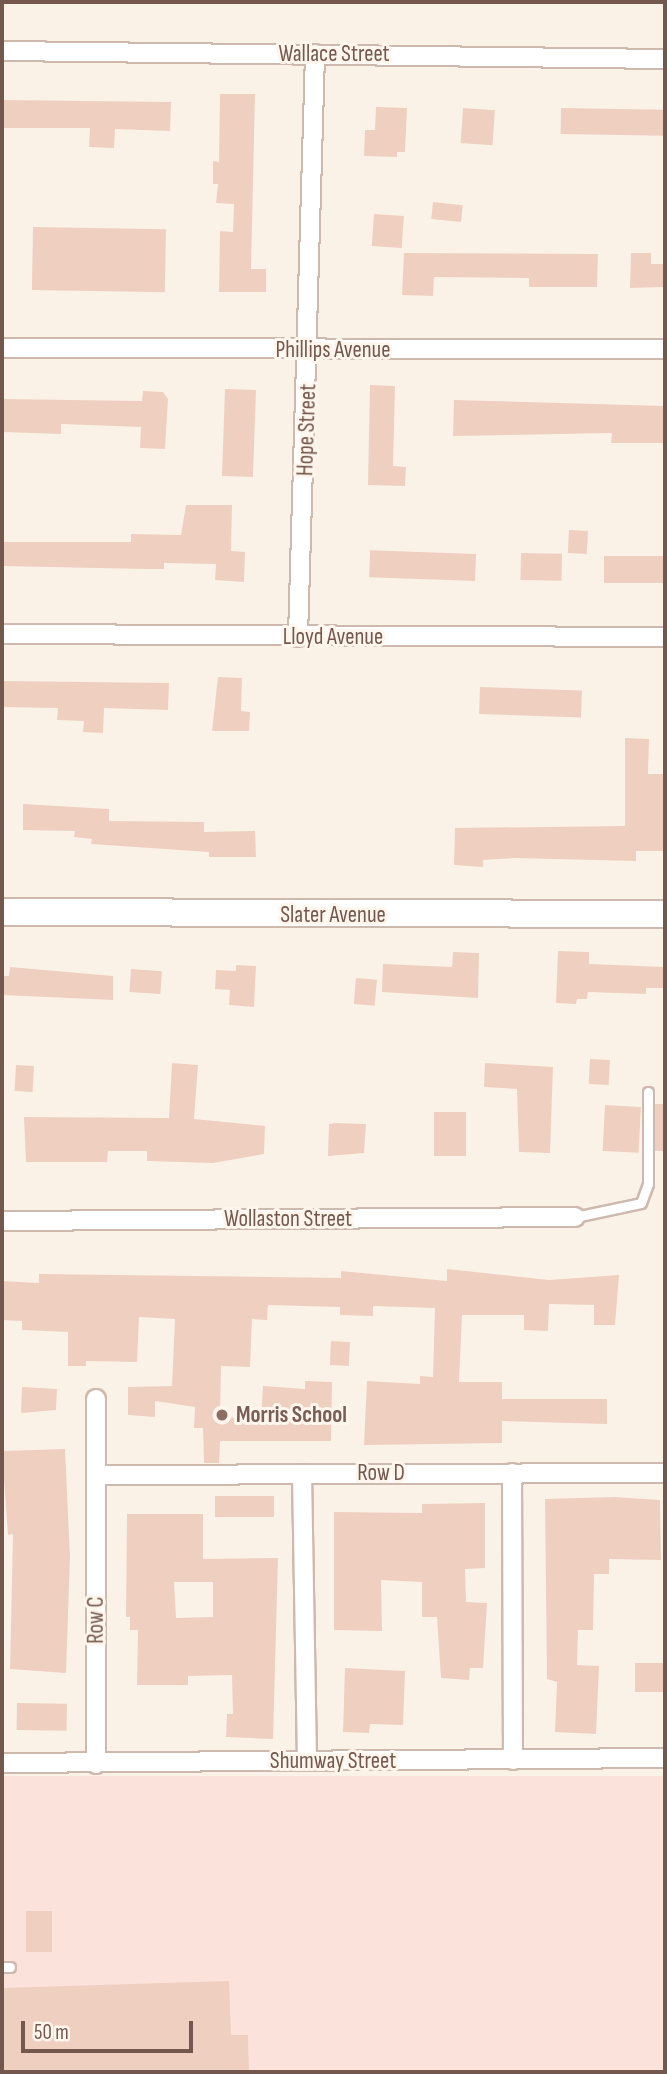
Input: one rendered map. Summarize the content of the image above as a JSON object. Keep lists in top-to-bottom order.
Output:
{
  "streets": {
    "street": [
      "Wallace Street",
      "Phillips Avenue",
      "Hope Street",
      "Lloyd Avenue",
      "Slater Avenue",
      "Wollaston Street",
      "Row D",
      "Row C",
      "Shumway Street"
    ]
  },
  "crossings": [
    ["Wallace Street", "Hope Street"],
    ["Phillips Avenue", "Hope Street"],
    ["Hope Street", "Lloyd Avenue"],
    ["Row D", "Row C"],
    ["Row C", "Shumway Street"]
  ],
  "places": ["Morris School"],
  "scale_bar": "50 m"
}
